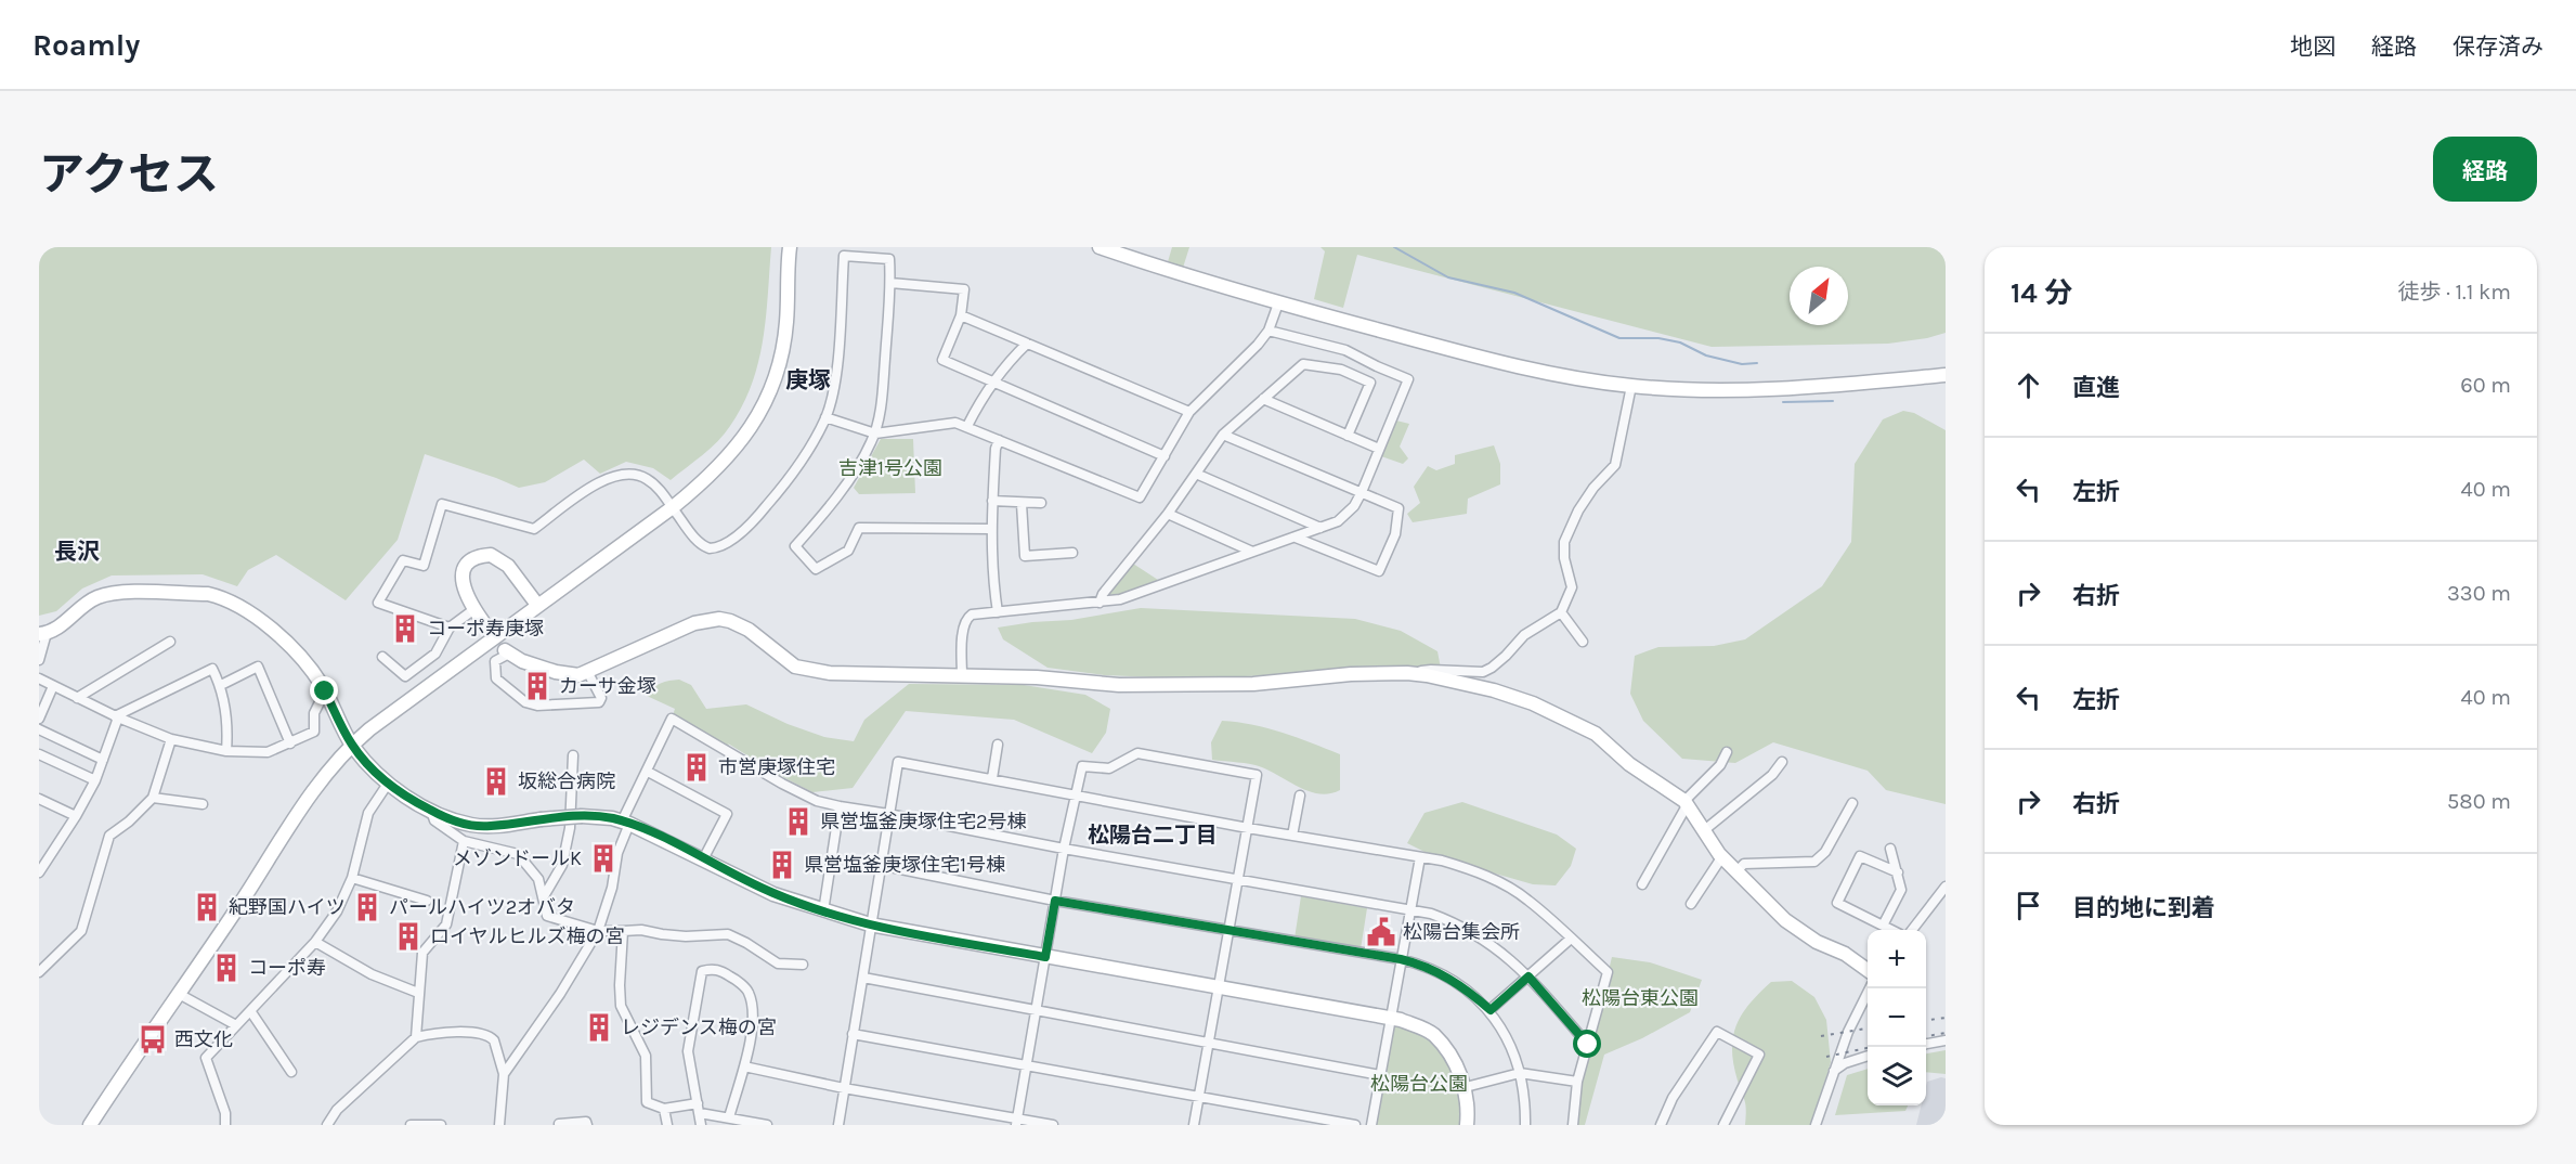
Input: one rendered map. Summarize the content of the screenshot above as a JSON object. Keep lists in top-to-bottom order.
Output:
{
  "districts": ["庚塚", "長沢", "松陽台二丁目"],
  "parks": ["吉津1号公園", "松陽台東公園", "松陽台公園"],
  "places": {
    "building": [
      "コーポ寿庚塚",
      "カーサ金塚",
      "市営庚塚住宅",
      "坂総合病院",
      "県営塩釜庚塚住宅2号棟",
      "メゾンドールK",
      "県営塩釜庚塚住宅1号棟",
      "紀野国ハイツ",
      "パールハイツ2オバタ",
      "ロイヤルヒルズ梅の宮",
      "コーポ寿",
      "レジデンス梅の宮"
    ],
    "public building": ["松陽台集会所"],
    "bus stop": ["西文化"]
  },
  "north": "top right",
  "page": {
    "header": "Roamly",
    "nav": ["地図", "経路", "保存済み"],
    "title": "アクセス",
    "buttons": "経路",
    "heading": ["14 分", "徒歩 · 1.1 km"],
    "list": [
      ["直進", "60 m"],
      ["左折", "40 m"],
      ["右折", "330 m"],
      ["左折", "40 m"],
      ["右折", "580 m"],
      "目的地に到着"
    ],
    "map_buttons": ["+", "−"]
  }
}
